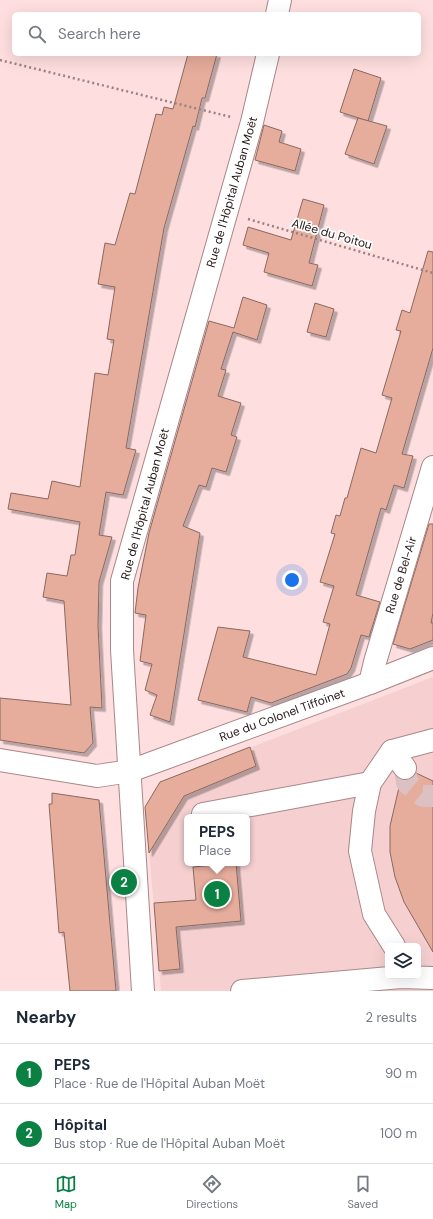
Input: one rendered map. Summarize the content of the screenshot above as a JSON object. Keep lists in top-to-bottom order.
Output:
{
  "streets": {
    "main road": ["Rue de l'Hôpital Auban Moët", "Rue de Bel-Air", "Rue du Colonel Tiffoinet"],
    "path": ["Allée du Poitou"]
  },
  "crossings": [
    ["Rue de l'Hôpital Auban Moët", "Allée du Poitou"],
    ["Rue de l'Hôpital Auban Moët", "Rue du Colonel Tiffoinet"],
    ["Rue de Bel-Air", "Rue du Colonel Tiffoinet"]
  ],
  "page": {
    "search": "Search here",
    "popup": ["PEPS", "Place"],
    "pins": ["2", "1"],
    "heading": ["Nearby", "2 results"],
    "list": [
      {
        "mark": "1",
        "name": "PEPS",
        "note": "Place · Rue de l'Hôpital Auban Moët",
        "value": "90 m"
      },
      {
        "mark": "2",
        "name": "Hôpital",
        "note": "Bus stop · Rue de l'Hôpital Auban Moët",
        "value": "100 m"
      }
    ],
    "nav": ["Map", "Directions", "Saved"]
  }
}
